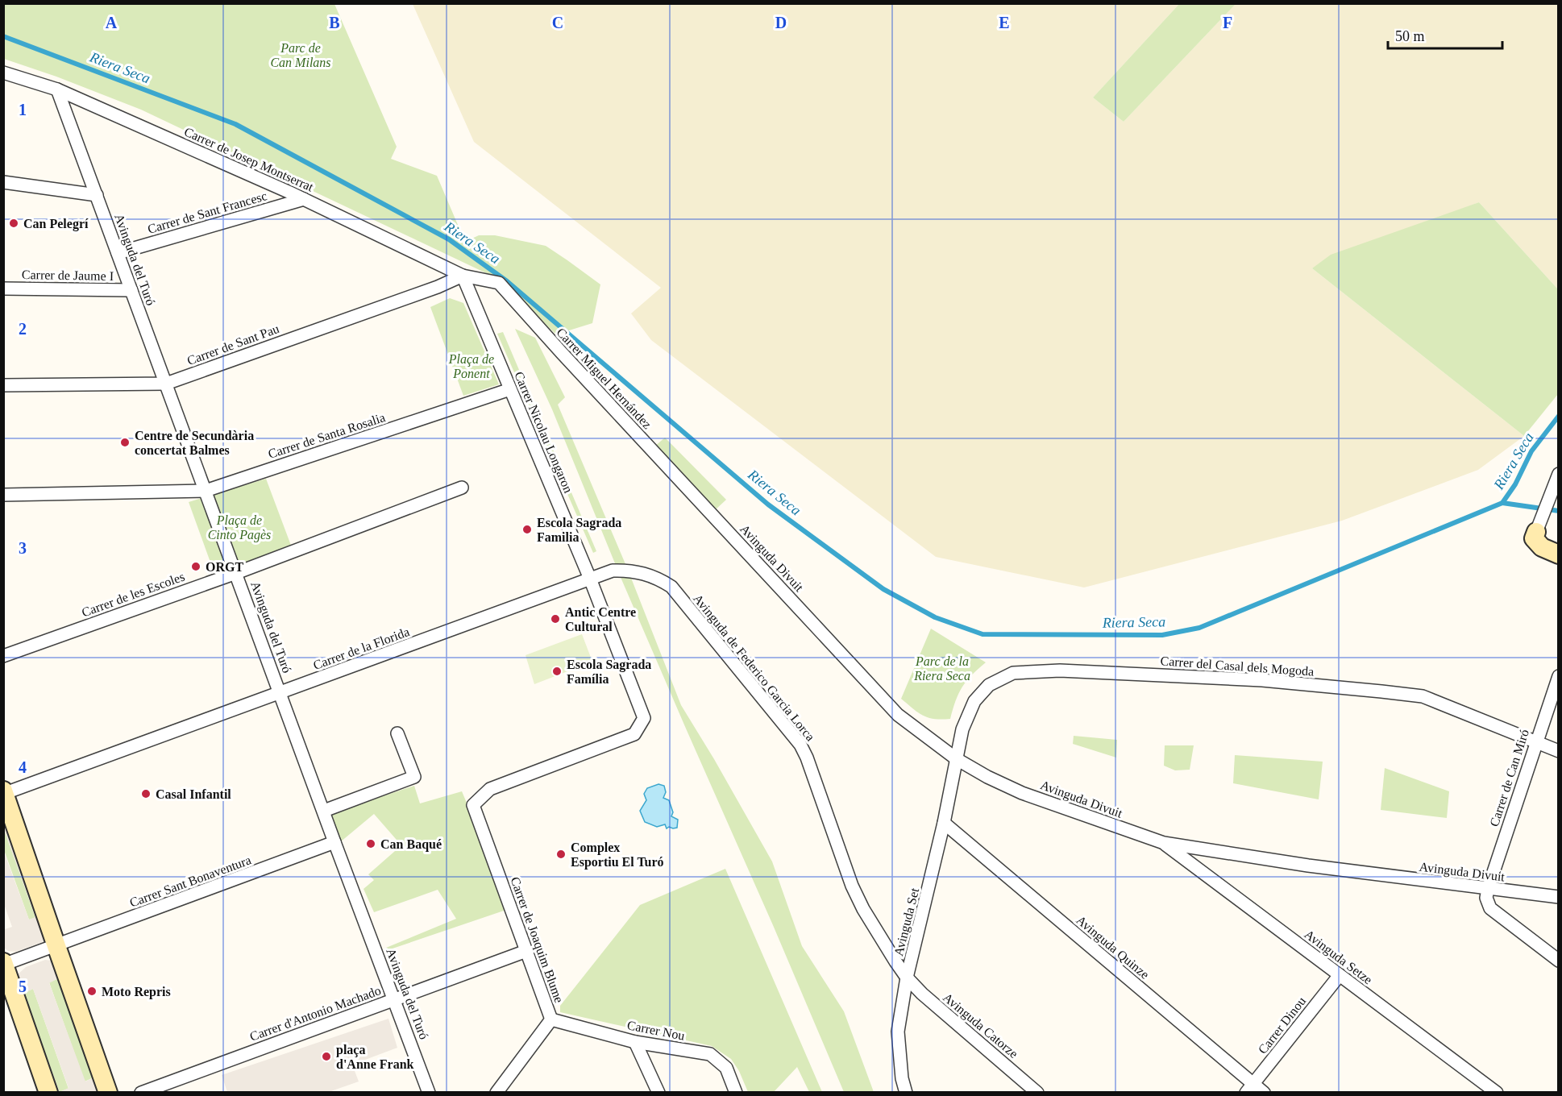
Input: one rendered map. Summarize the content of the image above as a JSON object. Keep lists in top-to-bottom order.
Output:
{
  "streets": {
    "street": [
      "Carrer de Josep Montserrat",
      "Carrer de Sant Francesc",
      "Avinguda del Turó",
      "Carrer de Jaume I",
      "Carrer de Sant Pau",
      "Carrer Miguel Hernández",
      "Carrer Nicolau Longaron",
      "Carrer de Santa Rosalia",
      "Avinguda Divuit",
      "Carrer de les Escoles",
      "Carrer de la Florida",
      "Carrer del Casal dels Mogoda",
      "Avinguda de Federico Garcia Lorca",
      "Carrer de Can Miró",
      "Carrer Sant Bonaventura",
      "Avinguda Set",
      "Carrer de Joaquim Blume",
      "Avinguda Quinze",
      "Avinguda Setze",
      "Carrer d'Antonio Machado",
      "Avinguda Catorze",
      "Carrer Dinou",
      "Carrer Nou"
    ]
  },
  "crossings": [
    ["Carrer de Josep Montserrat", "Carrer de Sant Francesc"],
    ["Carrer de Josep Montserrat", "Avinguda del Turó"],
    ["Carrer de Josep Montserrat", "Carrer de Sant Pau"],
    ["Carrer de Josep Montserrat", "Carrer Miguel Hernández"],
    ["Carrer de Josep Montserrat", "Carrer Nicolau Longaron"],
    ["Carrer de Sant Francesc", "Avinguda del Turó"],
    ["Avinguda del Turó", "Carrer de Jaume I"],
    ["Avinguda del Turó", "Carrer de Sant Pau"],
    ["Avinguda del Turó", "Carrer de Santa Rosalia"],
    ["Avinguda del Turó", "Carrer de les Escoles"],
    ["Avinguda del Turó", "Carrer de la Florida"],
    ["Avinguda del Turó", "Carrer Sant Bonaventura"],
    ["Avinguda del Turó", "Carrer d'Antonio Machado"],
    ["Carrer de Sant Pau", "Carrer Nicolau Longaron"],
    ["Carrer Miguel Hernández", "Avinguda Divuit"],
    ["Carrer Nicolau Longaron", "Carrer de Santa Rosalia"],
    ["Carrer Nicolau Longaron", "Carrer de la Florida"],
    ["Carrer Nicolau Longaron", "Avinguda de Federico Garcia Lorca"],
    ["Carrer Nicolau Longaron", "Carrer de Joaquim Blume"],
    ["Avinguda Divuit", "Carrer del Casal dels Mogoda"],
    ["Avinguda Divuit", "Carrer de Can Miró"],
    ["Avinguda Divuit", "Avinguda Set"],
    ["Avinguda Divuit", "Avinguda Setze"],
    ["Carrer de la Florida", "Avinguda de Federico Garcia Lorca"],
    ["Carrer del Casal dels Mogoda", "Carrer de Can Miró"],
    ["Carrer del Casal dels Mogoda", "Avinguda Set"],
    ["Avinguda de Federico Garcia Lorca", "Avinguda Set"],
    ["Avinguda de Federico Garcia Lorca", "Avinguda Catorze"],
    ["Avinguda Set", "Avinguda Quinze"],
    ["Avinguda Set", "Avinguda Catorze"],
    ["Carrer de Joaquim Blume", "Carrer d'Antonio Machado"],
    ["Carrer de Joaquim Blume", "Carrer Nou"],
    ["Avinguda Quinze", "Carrer Dinou"],
    ["Avinguda Setze", "Carrer Dinou"]
  ],
  "water": ["Riera Seca"],
  "parks": [
    "Parc de Can Milans",
    "Plaça de Ponent",
    "Plaça de Cinto Pagès",
    "Parc de la Riera Seca"
  ],
  "places": [
    "Can Pelegrí",
    "Centre de Secundària concertat Balmes",
    "Escola Sagrada Familia",
    "ORGT",
    "Antic Centre Cultural",
    "Escola Sagrada Família",
    "Casal Infantil",
    "Can Baqué",
    "Complex Esportiu El Turó",
    "Moto Repris",
    "plaça d'Anne Frank"
  ],
  "scale_bar": "50 m",
  "grid": {
    "columns": [
      "A",
      "B",
      "C",
      "D",
      "E",
      "F"
    ],
    "rows": [
      "1",
      "2",
      "3",
      "4",
      "5"
    ]
  }
}
